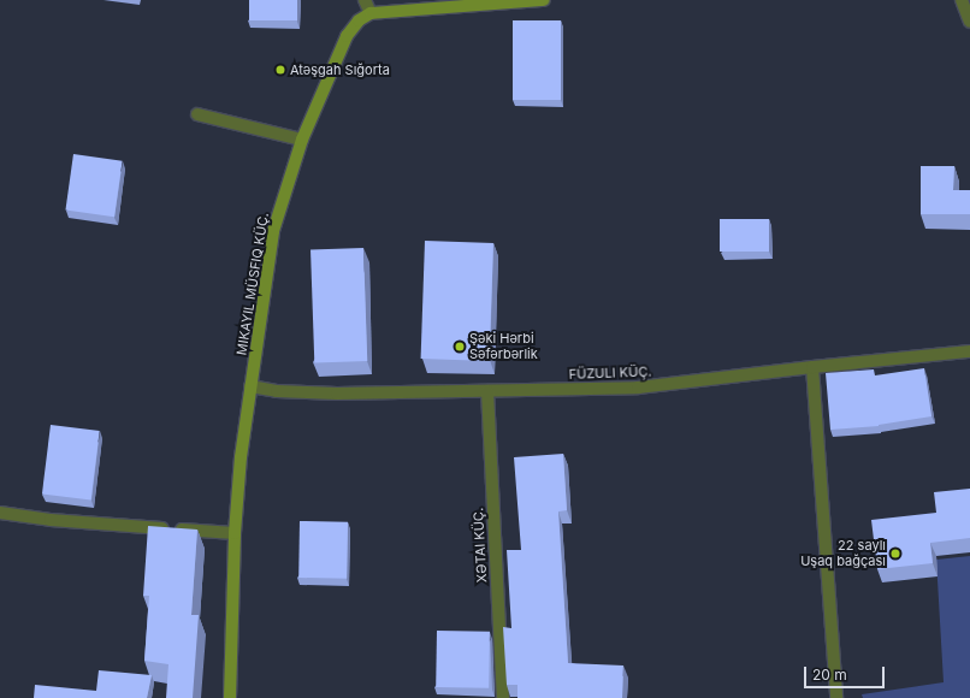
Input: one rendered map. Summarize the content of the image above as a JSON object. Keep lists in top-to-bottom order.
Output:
{
  "streets": {
    "street": ["FÜZULI KÜÇ.", "XƏTAI KÜÇ."]
  },
  "crossings": [
    ["FÜZULI KÜÇ.", "XƏTAI KÜÇ."]
  ],
  "places": ["Atəşgah Sığorta", "Şəki Hərbi Səfərbərlik", "22 saylı Uşaq bağçası"],
  "scale_bar": "20 m"
}
